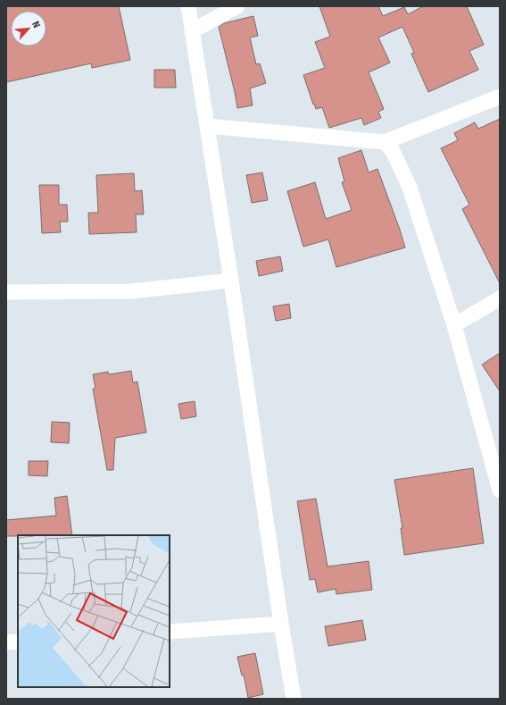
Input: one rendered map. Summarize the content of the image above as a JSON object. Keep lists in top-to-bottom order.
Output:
{
  "north": "top right"
}
